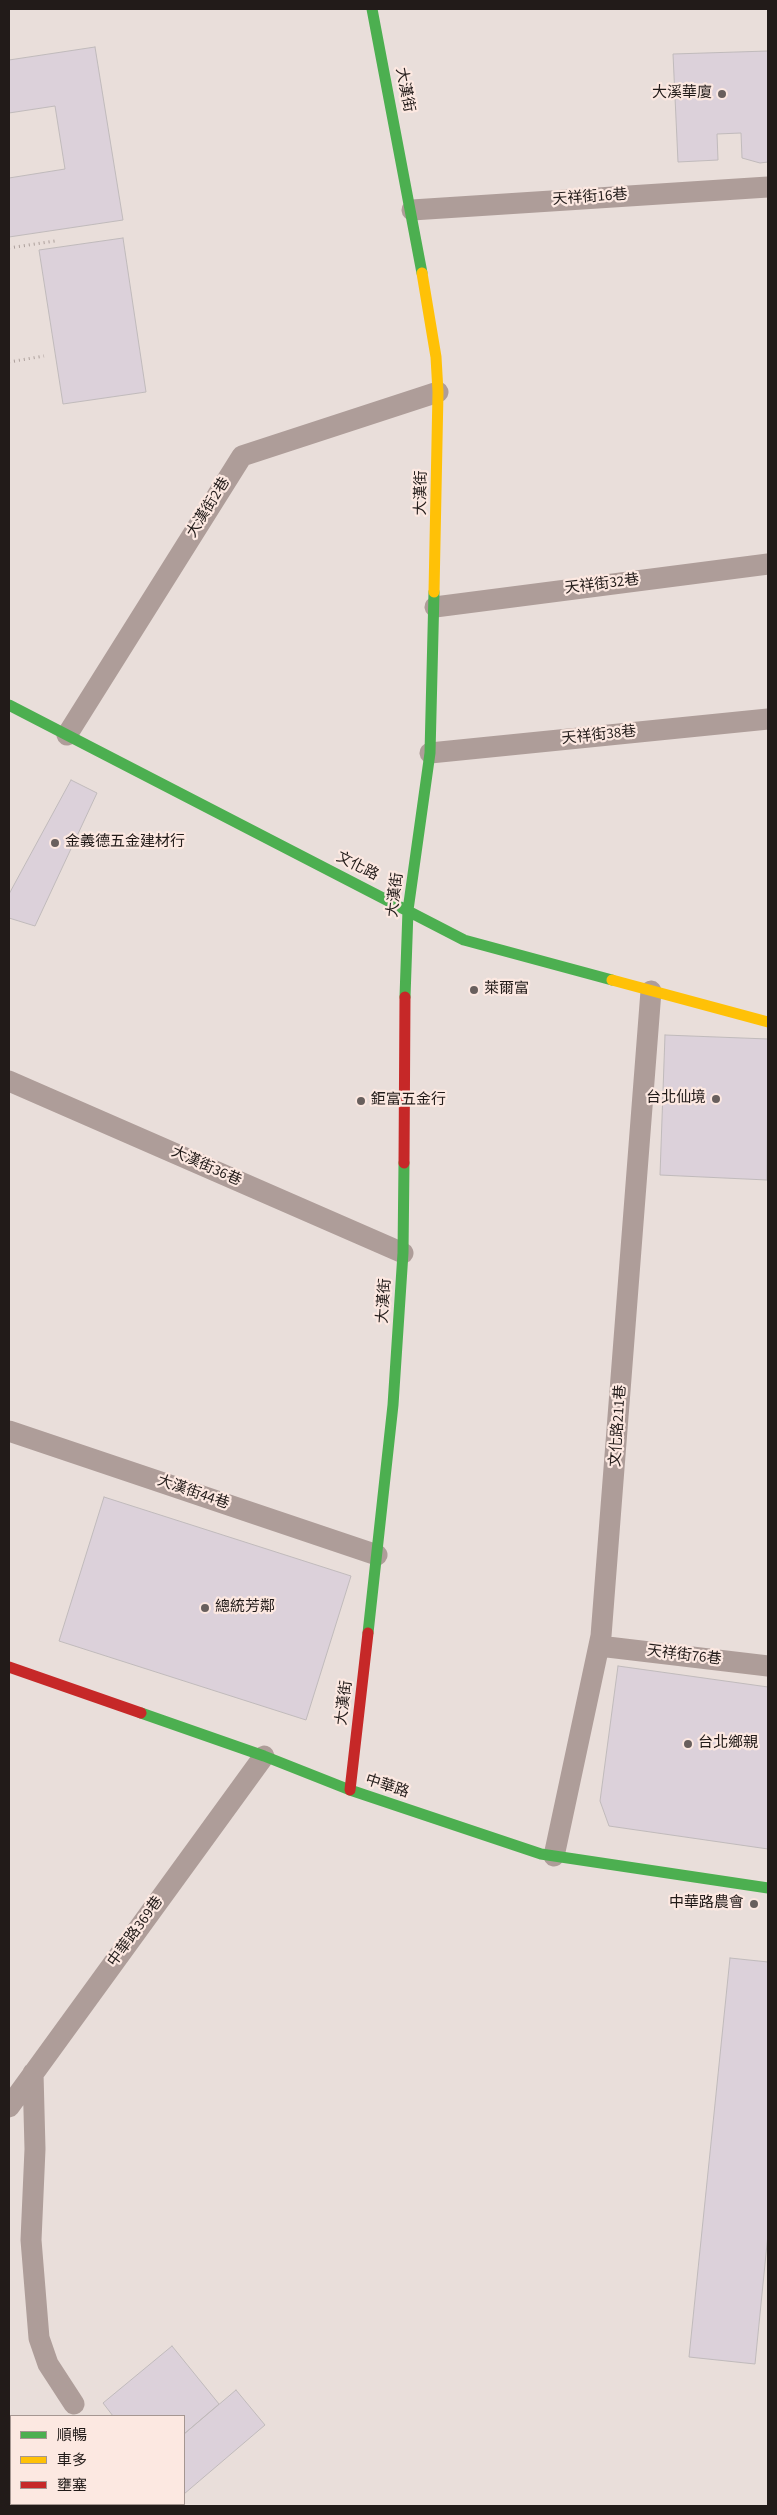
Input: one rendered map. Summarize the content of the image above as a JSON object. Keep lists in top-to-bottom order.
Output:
{
  "streets": {
    "street": ["大漢街", "文化路", "中華路"],
    "lane": [
      "天祥街16巷",
      "大漢街2巷",
      "天祥街32巷",
      "天祥街38巷",
      "大漢街36巷",
      "文化路211巷",
      "大漢街44巷",
      "天祥街76巷",
      "中華路369巷"
    ]
  },
  "crossings": [
    ["大漢街", "天祥街16巷"],
    ["大漢街", "大漢街2巷"],
    ["大漢街", "天祥街32巷"],
    ["大漢街", "天祥街38巷"],
    ["大漢街", "文化路"],
    ["大漢街", "大漢街36巷"],
    ["大漢街", "大漢街44巷"],
    ["大漢街", "中華路"],
    ["大漢街2巷", "文化路"],
    ["文化路", "文化路211巷"],
    ["文化路211巷", "天祥街76巷"],
    ["文化路211巷", "中華路"],
    ["中華路", "中華路369巷"]
  ],
  "places": [
    "大溪華廈",
    "金義德五金建材行",
    "萊爾富",
    "台北仙境",
    "鉅富五金行",
    "總統芳鄰",
    "台北鄉親",
    "中華路農會"
  ],
  "legend": ["順暢", "車多", "壅塞"]
}
